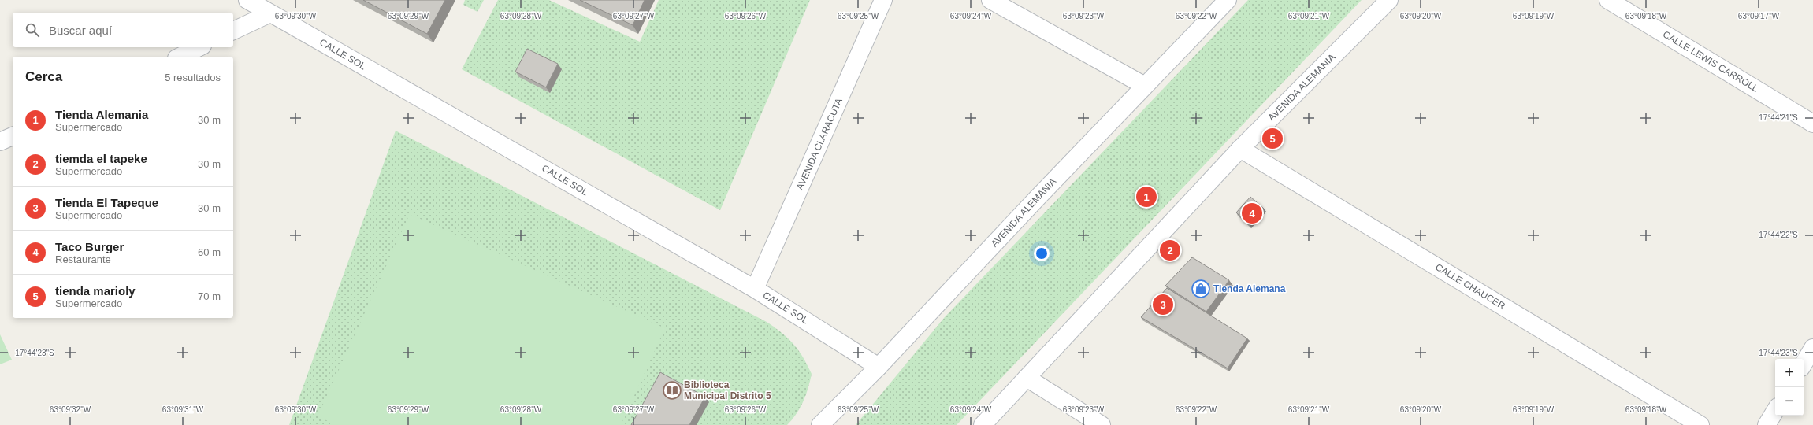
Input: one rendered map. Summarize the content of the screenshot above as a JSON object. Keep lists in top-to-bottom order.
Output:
{
  "streets": {
    "street": [
      "CALLE SOL",
      "CALLE LEWIS CARROLL",
      "AVENIDA ALEMANIA",
      "AVENIDA CLARACUTA",
      "CALLE CHAUCER"
    ]
  },
  "crossings": [
    ["CALLE SOL", "AVENIDA ALEMANIA"],
    ["CALLE SOL", "AVENIDA CLARACUTA"],
    ["AVENIDA ALEMANIA", "CALLE CHAUCER"]
  ],
  "places": {
    "shop": ["Tienda Alemana"],
    "library": ["Biblioteca Municipal Distrito 5"]
  },
  "page": {
    "search": "Buscar aquí",
    "heading": ["Cerca", "5 resultados"],
    "list": [
      {
        "mark": "1",
        "name": "Tienda Alemania",
        "note": "Supermercado",
        "value": "30 m"
      },
      {
        "mark": "2",
        "name": "tiemda el tapeke",
        "note": "Supermercado",
        "value": "30 m"
      },
      {
        "mark": "3",
        "name": "Tienda El Tapeque",
        "note": "Supermercado",
        "value": "30 m"
      },
      {
        "mark": "4",
        "name": "Taco Burger",
        "note": "Restaurante",
        "value": "60 m"
      },
      {
        "mark": "5",
        "name": "tienda marioly",
        "note": "Supermercado",
        "value": "70 m"
      }
    ],
    "pins": [
      "5",
      "1",
      "4",
      "2",
      "3"
    ],
    "map_buttons": ["+", "−"]
  },
  "coordinates": [
    "63°09'30\"W",
    "63°09'29\"W",
    "63°09'28\"W",
    "63°09'27\"W",
    "63°09'26\"W",
    "63°09'25\"W",
    "63°09'24\"W",
    "63°09'23\"W",
    "63°09'22\"W",
    "63°09'21\"W",
    "63°09'20\"W",
    "63°09'19\"W",
    "63°09'18\"W",
    "63°09'17\"W",
    "17°44'21\"S",
    "17°44'22\"S",
    "17°44'23\"S",
    "63°09'32\"W",
    "63°09'31\"W"
  ]
}
